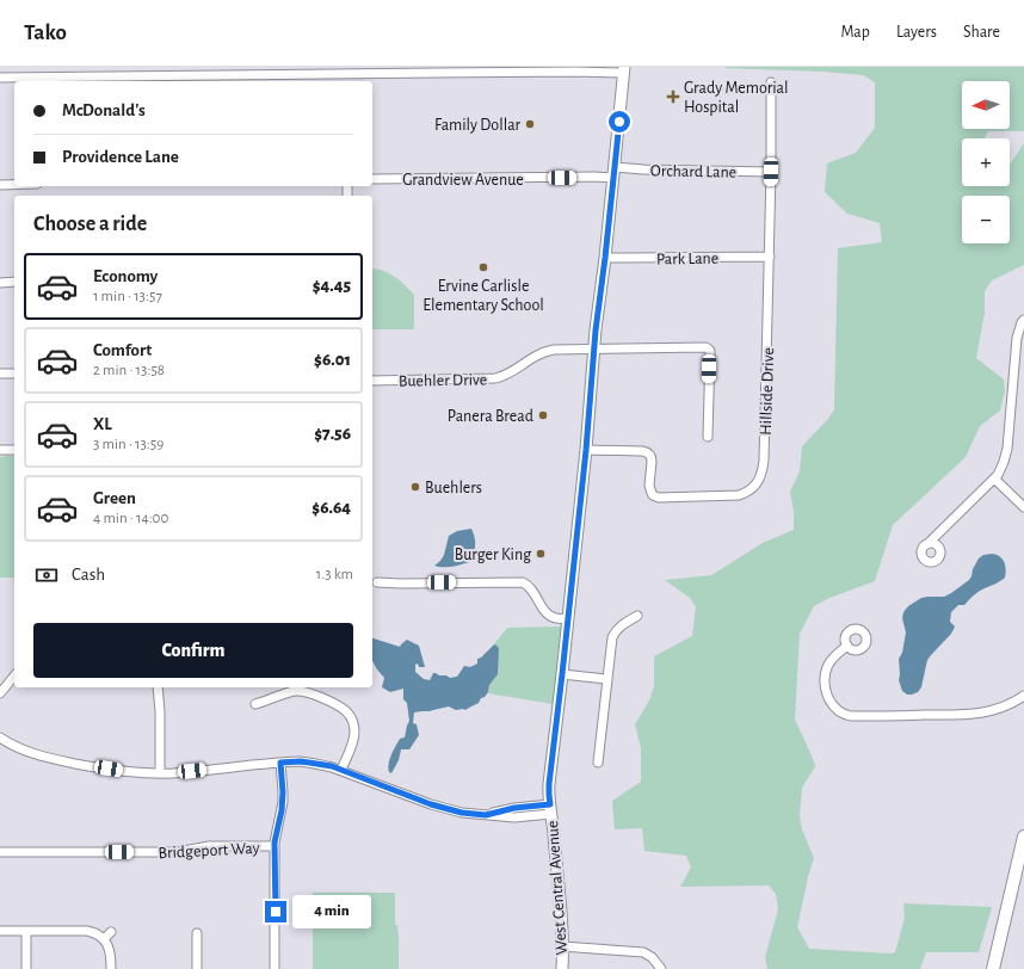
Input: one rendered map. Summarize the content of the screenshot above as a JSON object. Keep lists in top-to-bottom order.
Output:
{
  "streets": {
    "main road": ["West Central Avenue"],
    "street": [
      "Orchard Lane",
      "Grandview Avenue",
      "Park Lane",
      "Buehler Drive",
      "Hillside Drive",
      "Bridgeport Way"
    ]
  },
  "crossings": [
    ["Orchard Lane", "Grandview Avenue"],
    ["Orchard Lane", "Hillside Drive"],
    ["Orchard Lane", "West Central Avenue"],
    ["Grandview Avenue", "West Central Avenue"],
    ["Park Lane", "Hillside Drive"],
    ["Park Lane", "West Central Avenue"],
    ["Buehler Drive", "West Central Avenue"],
    ["Hillside Drive", "West Central Avenue"]
  ],
  "places": {
    "health": ["Grady Memorial Hospital"],
    "other": [
      "Family Dollar",
      "Ervine Carlisle Elementary School",
      "Panera Bread",
      "Buehlers",
      "Burger King"
    ]
  },
  "north": "left",
  "page": {
    "header": "Tako",
    "nav": ["Map", "Layers", "Share"],
    "map_buttons": ["+", "−"],
    "banner": ["McDonald's", "Providence Lane"],
    "heading": "Choose a ride",
    "list": [
      {
        "name": "Economy",
        "note": "1 min · 13:57",
        "value": "$4.45"
      },
      {
        "name": "Comfort",
        "note": "2 min · 13:58",
        "value": "$6.01"
      },
      {
        "name": "XL",
        "note": "3 min · 13:59",
        "value": "$7.56"
      },
      {
        "name": "Green",
        "note": "4 min · 14:00",
        "value": "$6.64"
      }
    ],
    "pay": ["Cash", "1.3 km"],
    "buttons": "Confirm",
    "bubble": "4 min"
  }
}
